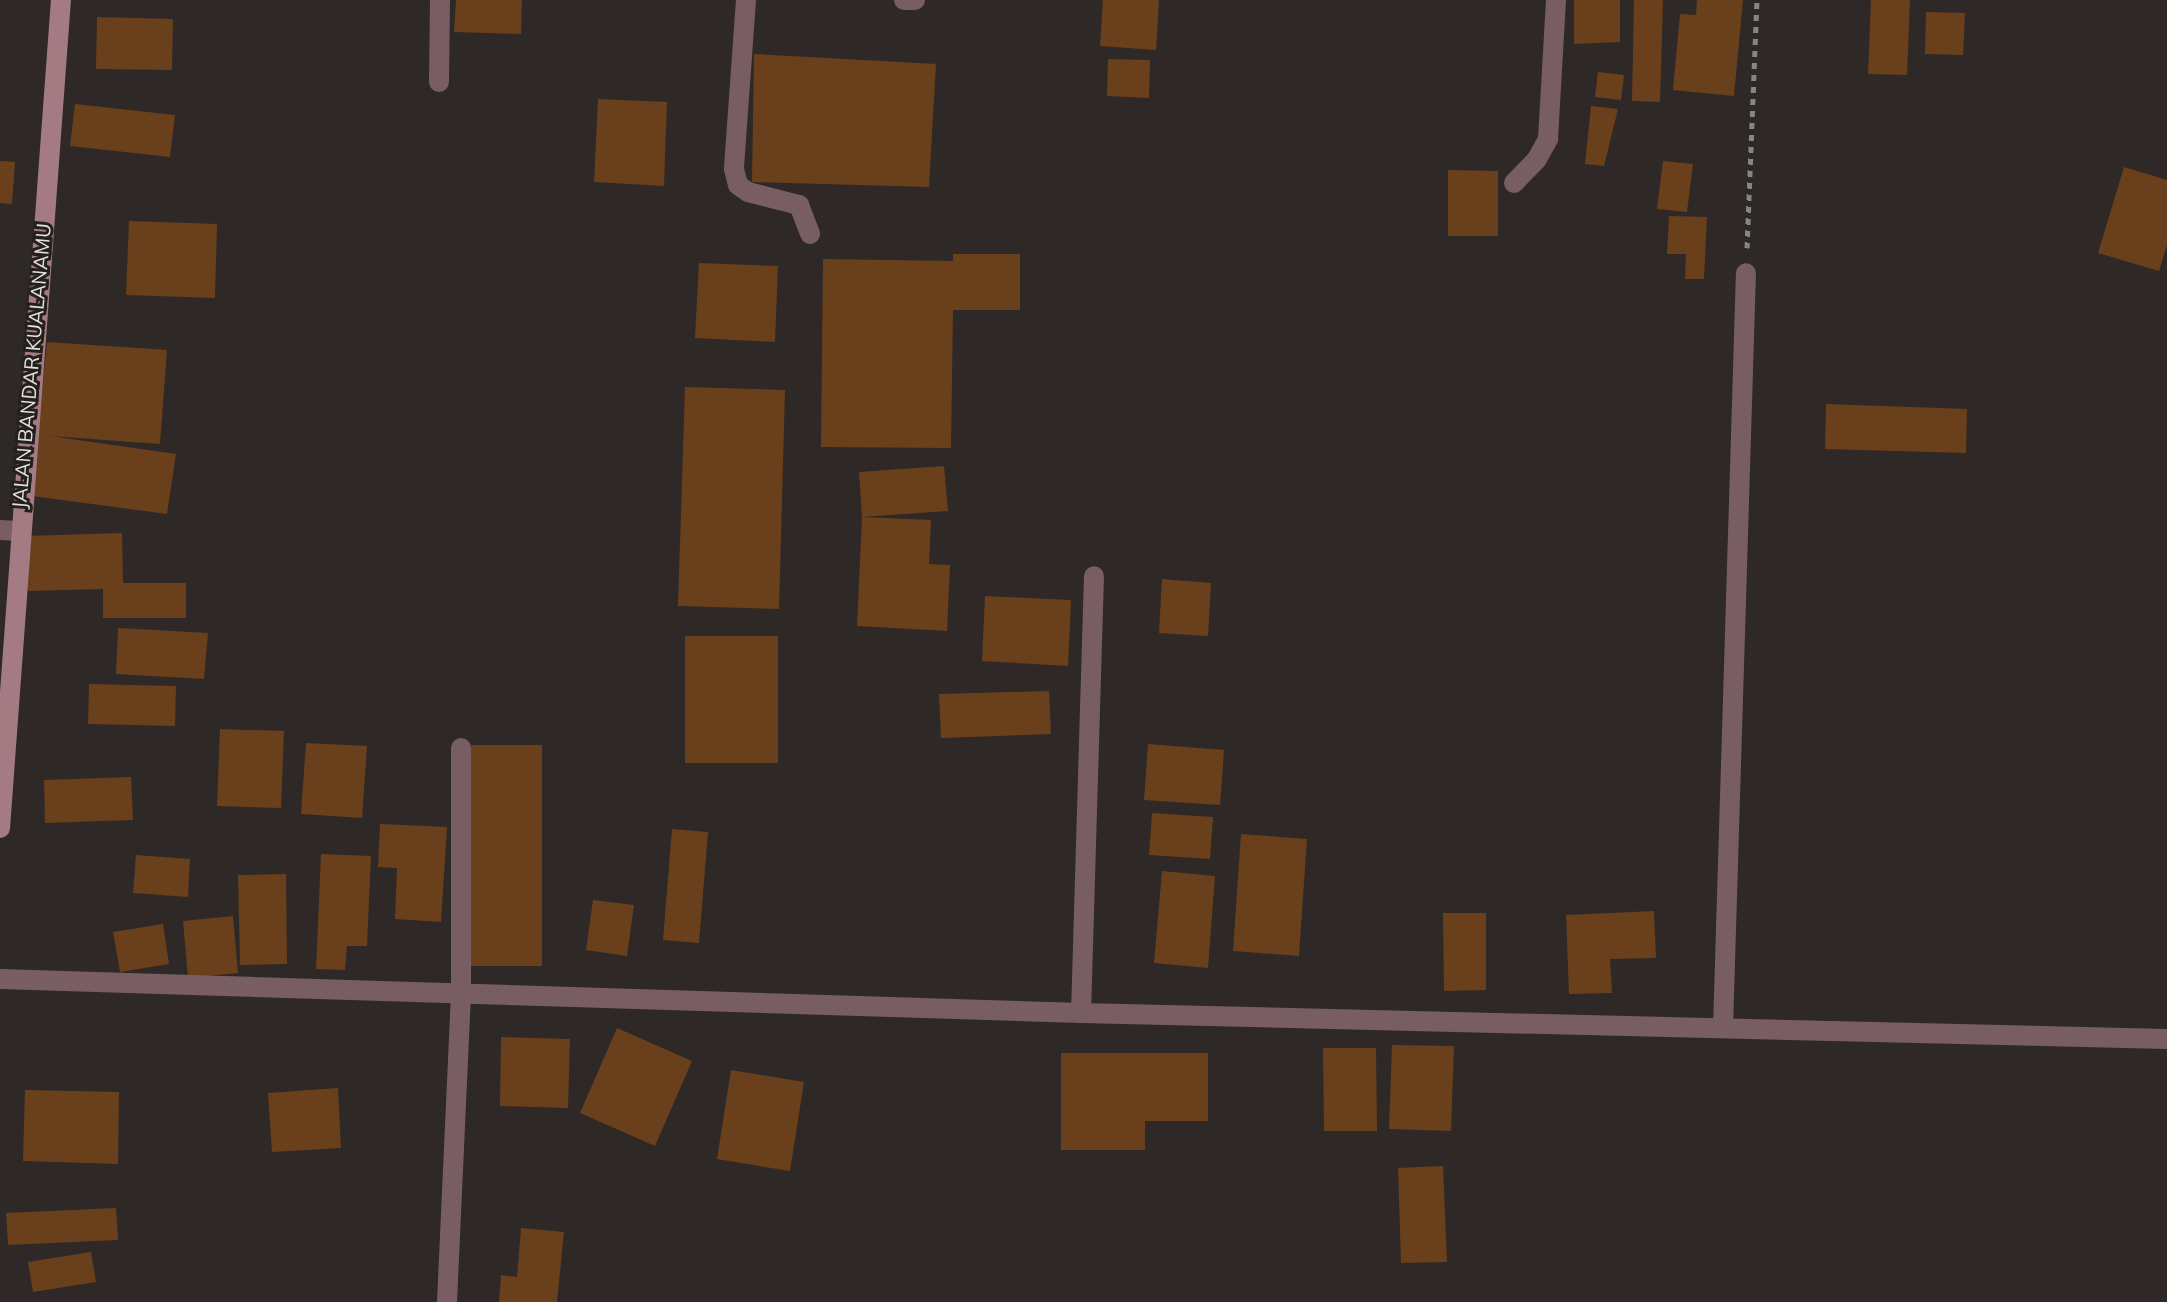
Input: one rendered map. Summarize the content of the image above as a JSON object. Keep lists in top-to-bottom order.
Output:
{
  "streets": {
    "street": ["JALAN BANDAR KUALANAMU"]
  }
}
